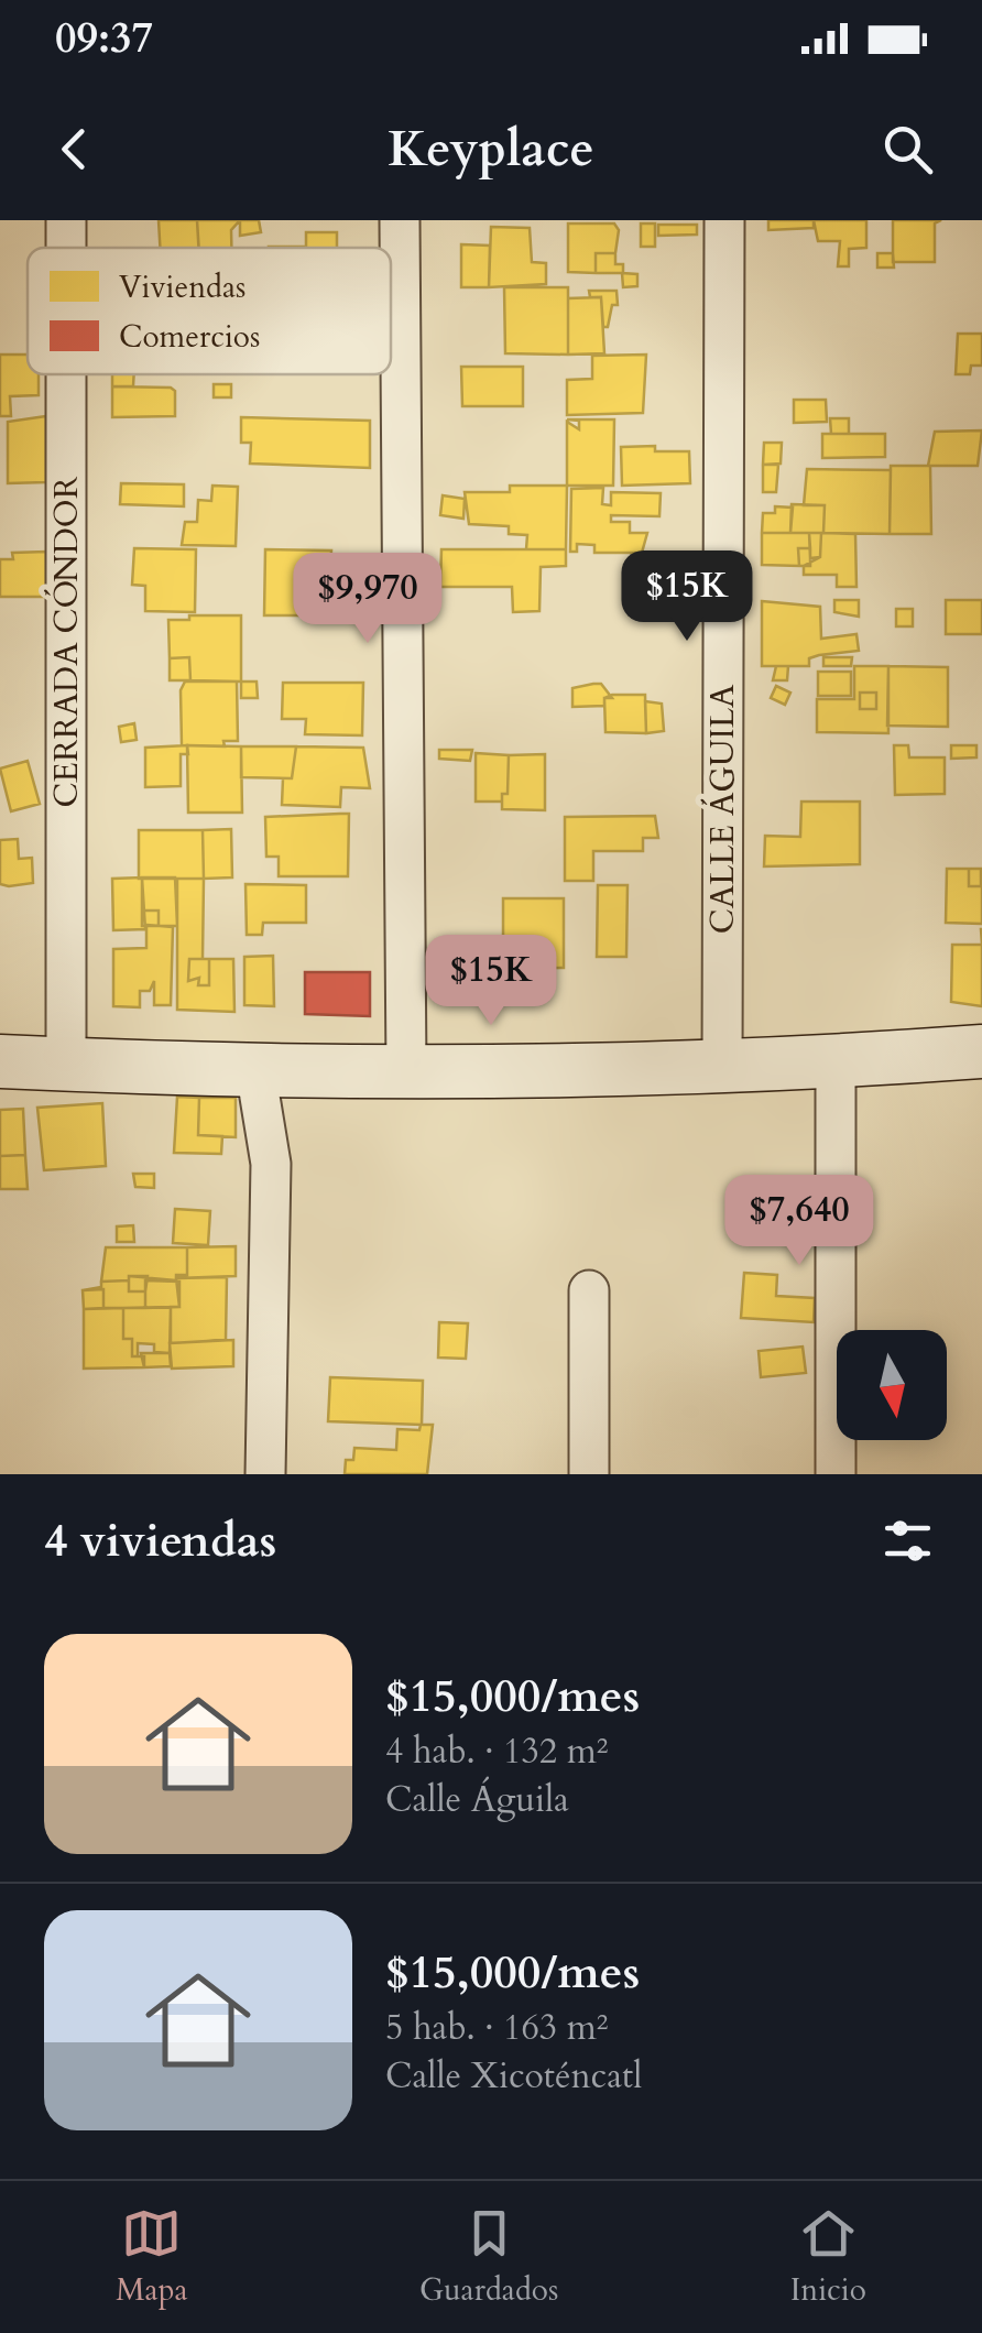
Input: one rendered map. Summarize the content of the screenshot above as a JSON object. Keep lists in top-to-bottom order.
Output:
{
  "streets": {
    "street": ["CERRADA CÓNDOR", "CALLE ÁGUILA"]
  },
  "legend": ["Viviendas", "Comercios"],
  "north": "bottom",
  "page": {
    "status": "09:37",
    "header": "Keyplace",
    "price": [
      "$15K",
      "$9,970",
      "$15K",
      "$7,640"
    ],
    "heading": "4 viviendas",
    "list": [
      {
        "name": "$15,000/mes",
        "note": "4 hab. · 132 m² · Calle Águila"
      },
      {
        "name": "$15,000/mes",
        "note": "5 hab. · 163 m² · Calle Xicoténcatl"
      }
    ],
    "tabs": ["Mapa", "Guardados", "Inicio"]
  }
}
